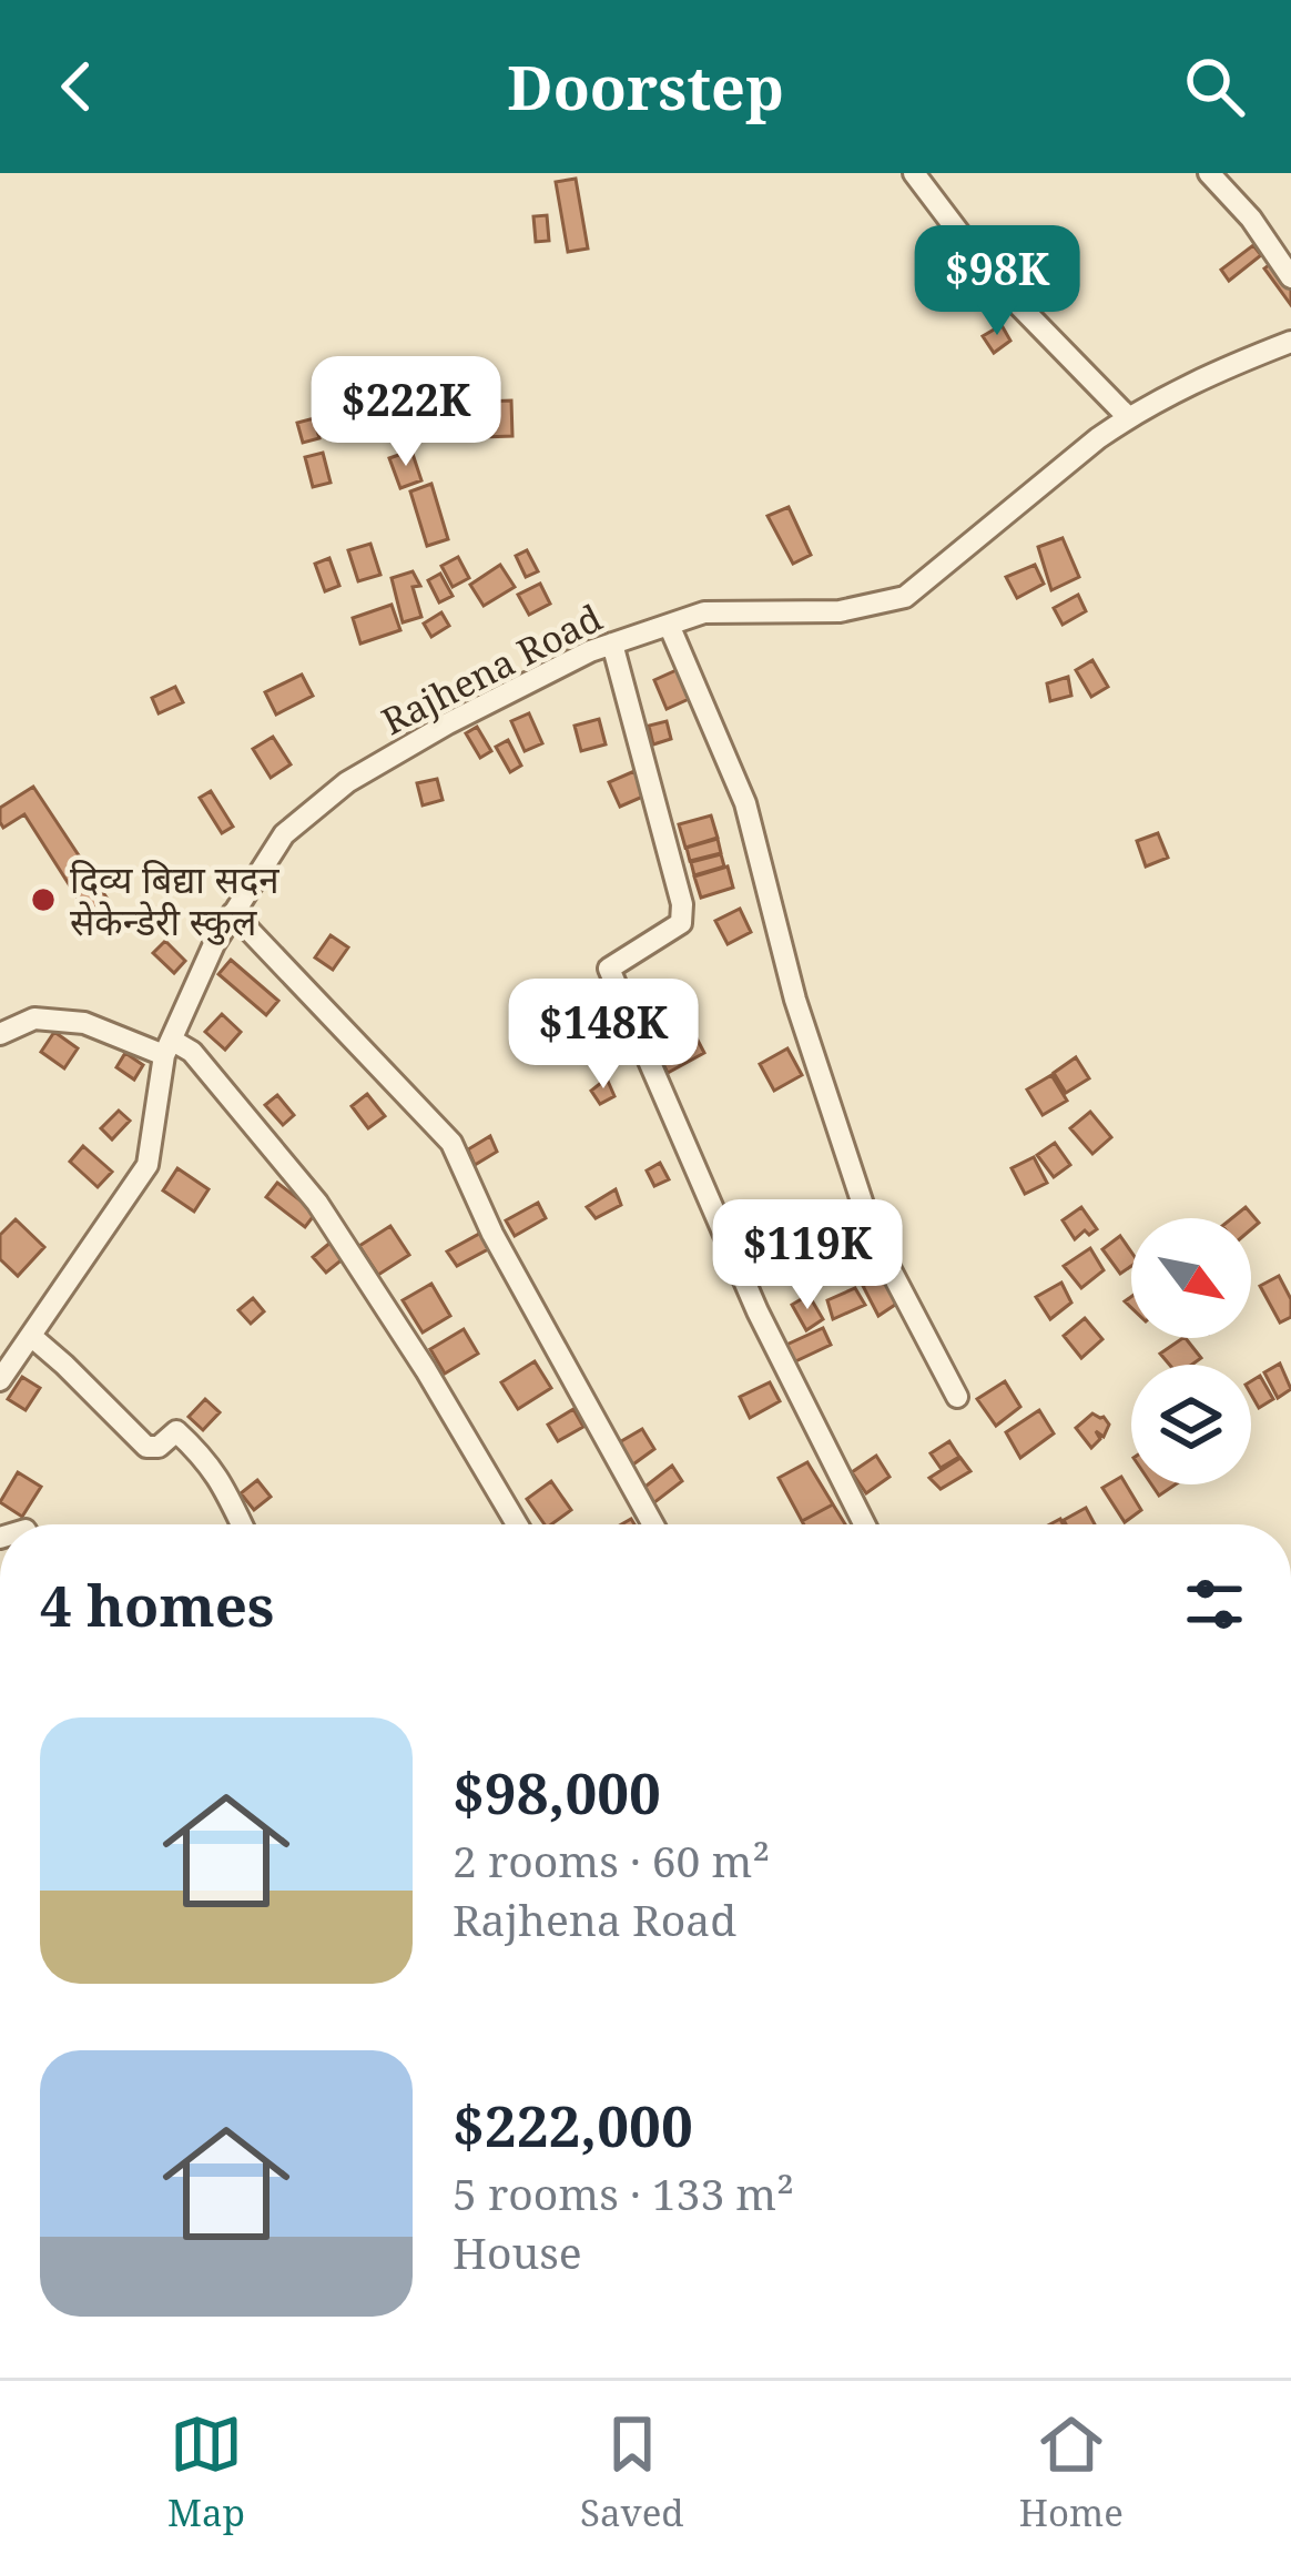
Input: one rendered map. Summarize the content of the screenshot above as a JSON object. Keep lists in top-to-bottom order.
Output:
{
  "streets": {
    "street": ["Rajhena Road"]
  },
  "places": ["दिव्य बिद्या सदन सेकेन्डेरी स्कुल"],
  "north": "bottom right",
  "page": {
    "header": "Doorstep",
    "price": [
      "$98K",
      "$222K",
      "$148K",
      "$119K"
    ],
    "heading": "4 homes",
    "list": [
      {
        "name": "$98,000",
        "note": "2 rooms · 60 m² · Rajhena Road"
      },
      {
        "name": "$222,000",
        "note": "5 rooms · 133 m² · House"
      }
    ],
    "tabs": ["Map", "Saved", "Home"]
  }
}
